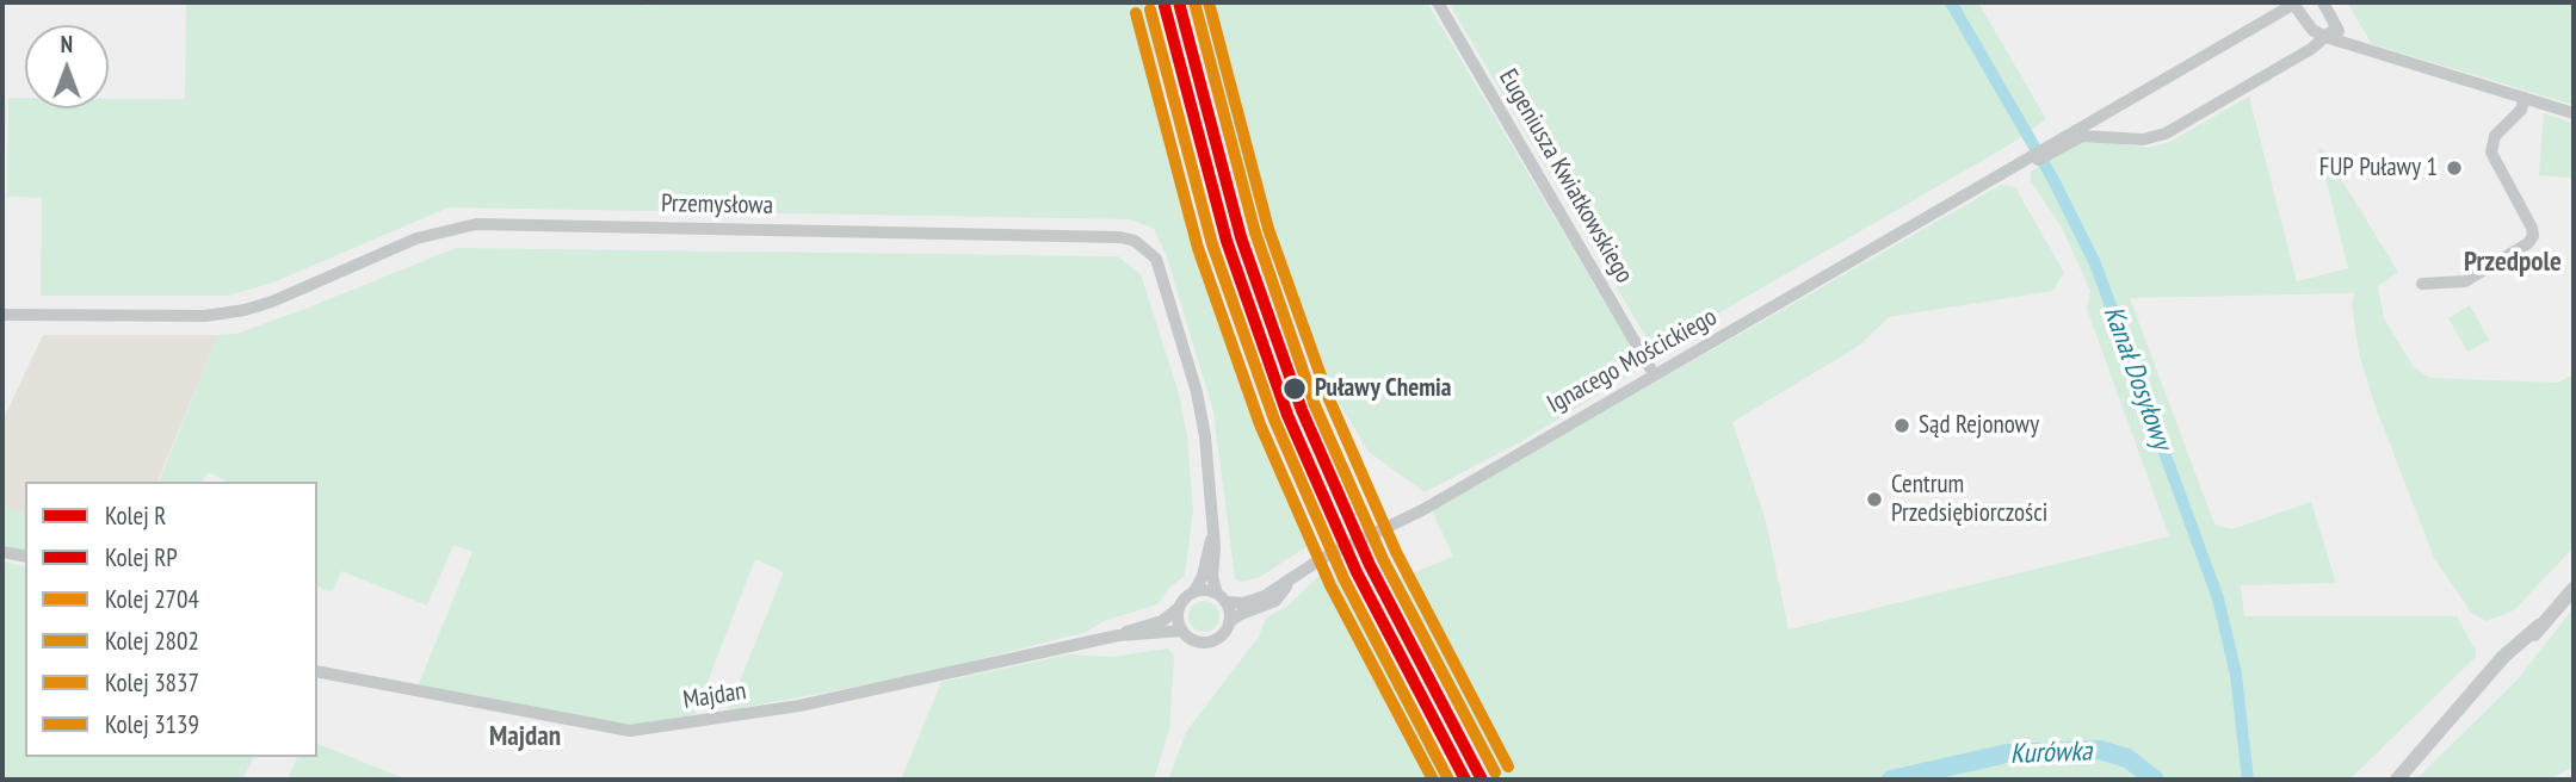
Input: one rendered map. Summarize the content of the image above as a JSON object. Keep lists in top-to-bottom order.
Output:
{
  "streets": {
    "street": [
      "Eugeniusza Kwiatkowskiego",
      "Przemysłowa",
      "Ignacego Mościckiego",
      "Majdan"
    ]
  },
  "crossings": [
    ["Eugeniusza Kwiatkowskiego", "Ignacego Mościckiego"],
    ["Przemysłowa", "Ignacego Mościckiego"],
    ["Przemysłowa", "Majdan"],
    ["Ignacego Mościckiego", "Majdan"]
  ],
  "districts": ["Przedpole", "Majdan"],
  "water": ["Kanał Dosyłowy", "Kurówka"],
  "places": [
    "FUP Puławy 1",
    "Puławy Chemia",
    "Sąd Rejonowy",
    "Centrum Przedsiębiorczości"
  ],
  "lines": [
    "rail line R",
    "rail line 2704",
    "rail line 3837",
    "rail line RP",
    "rail line 2802",
    "rail line 3139"
  ],
  "legend": [
    "Kolej R",
    "Kolej RP",
    "Kolej 2704",
    "Kolej 2802",
    "Kolej 3837",
    "Kolej 3139"
  ],
  "north": "top"
}
